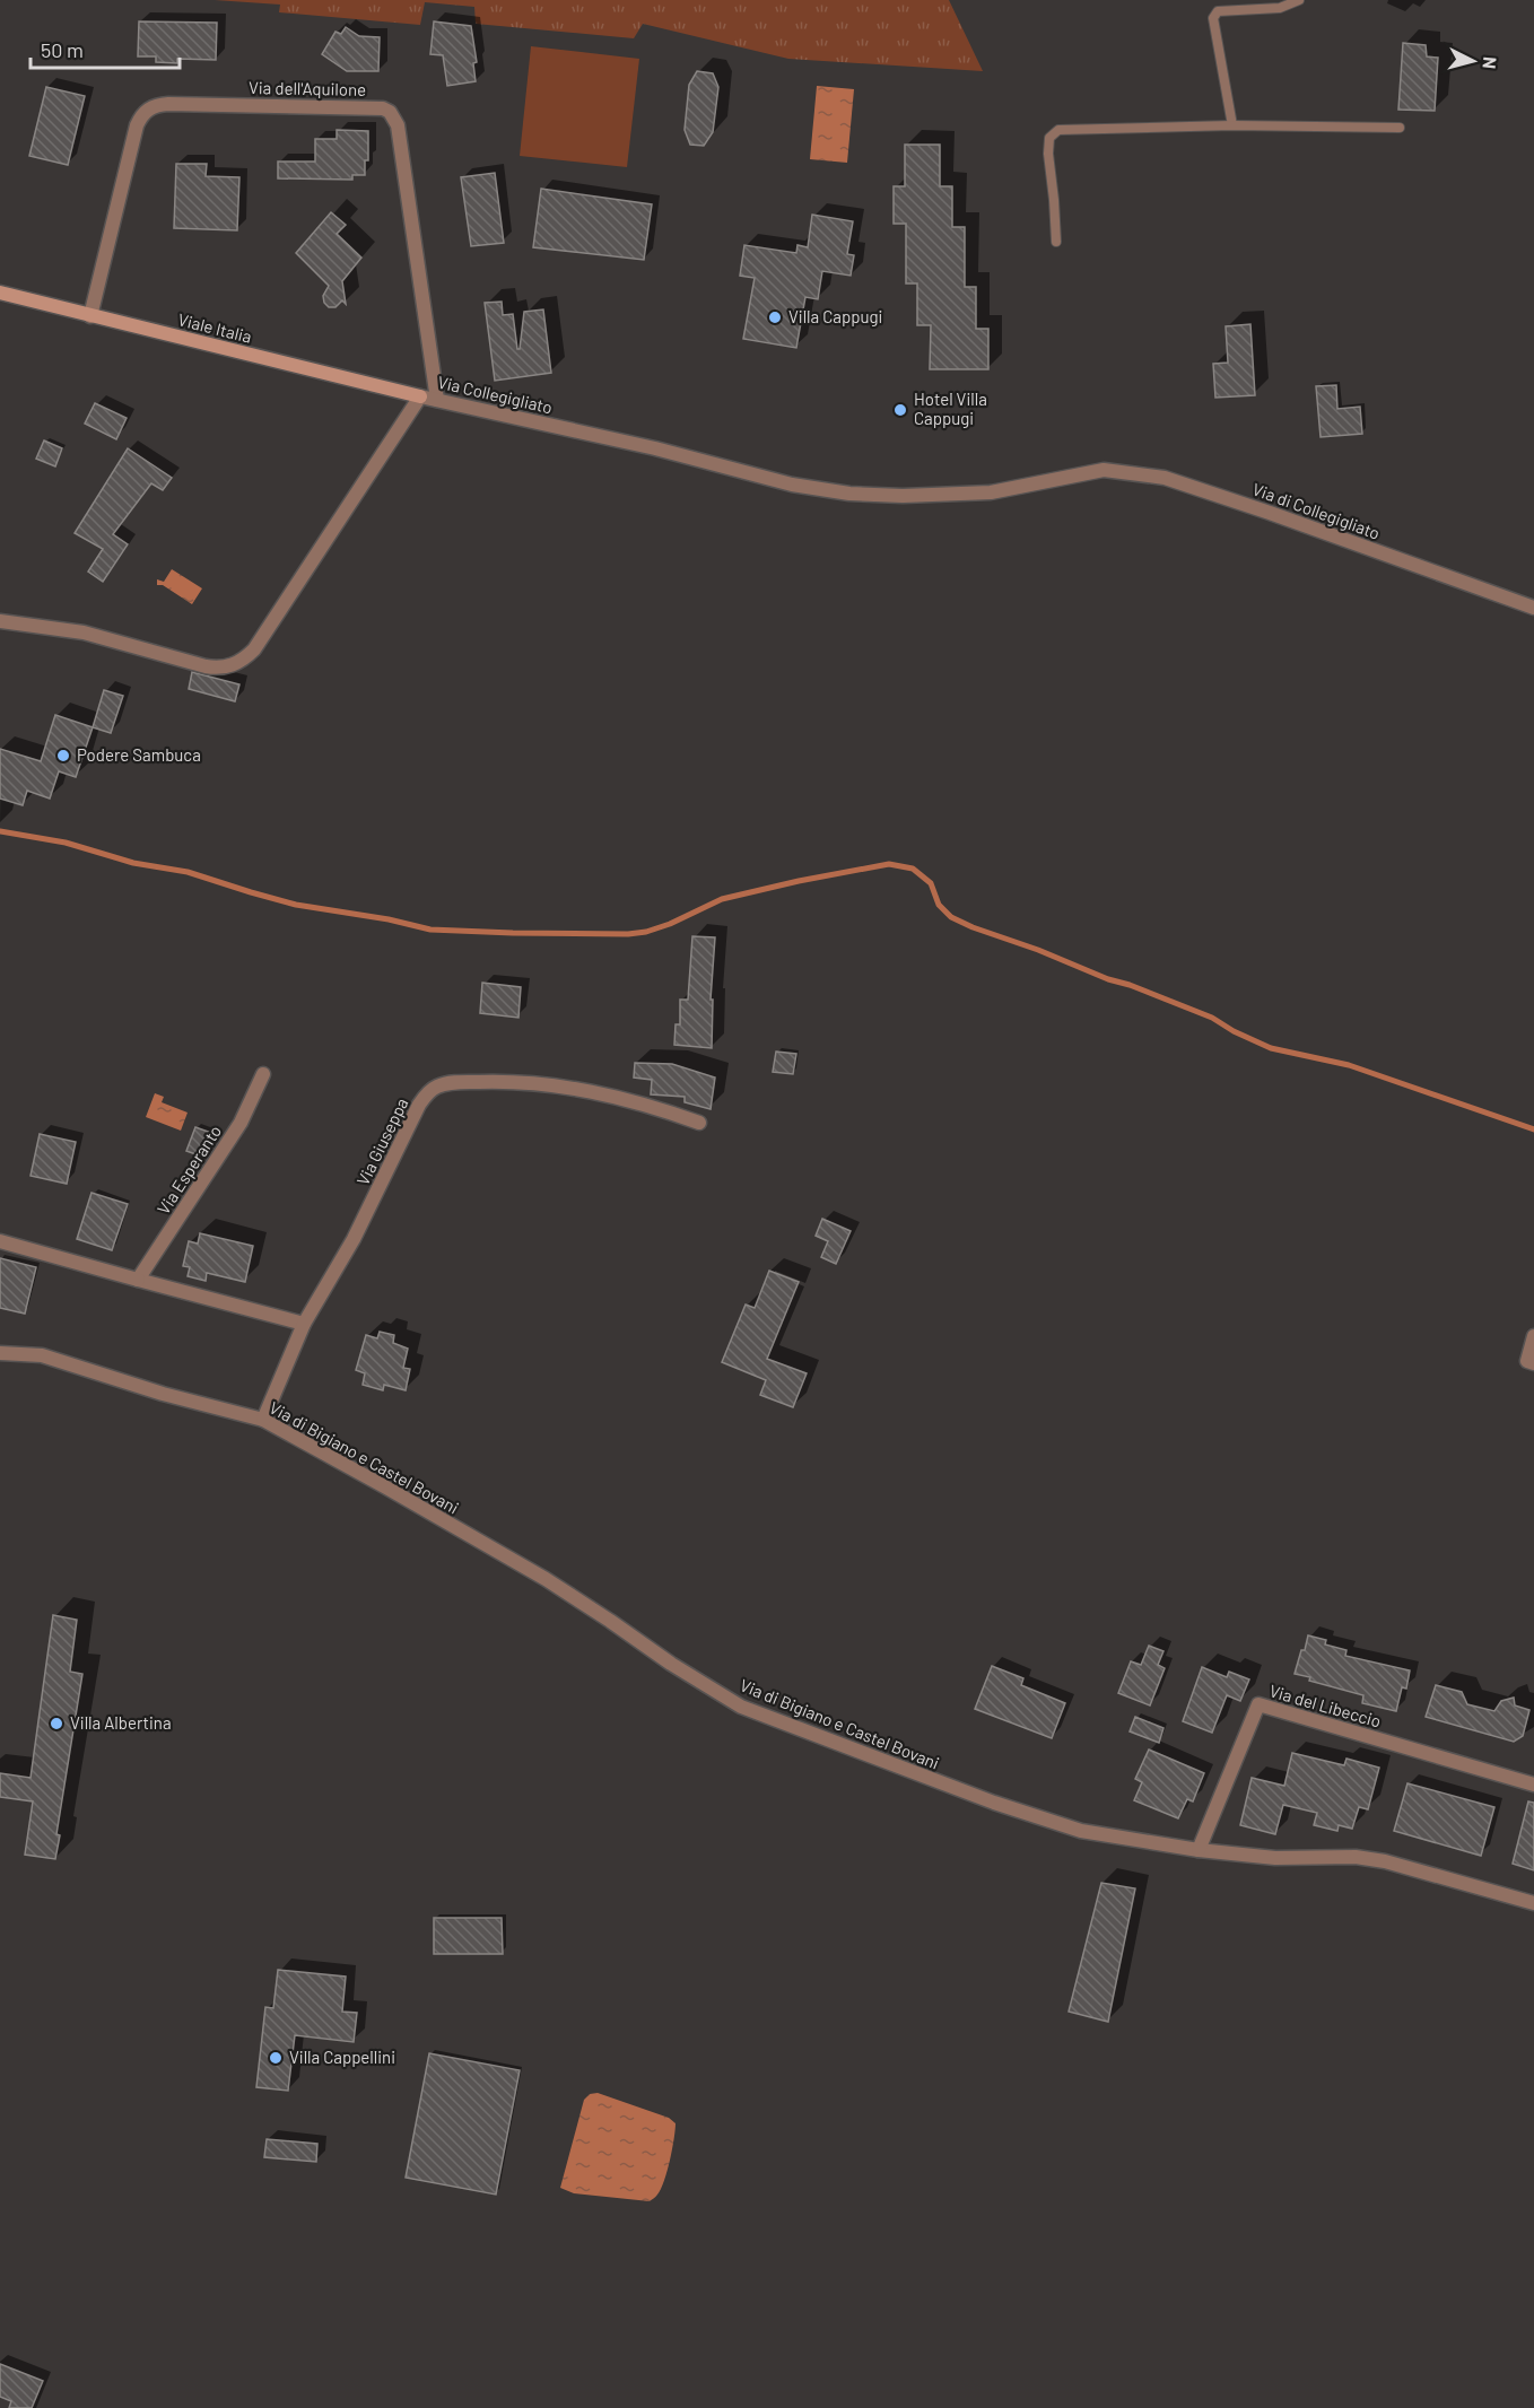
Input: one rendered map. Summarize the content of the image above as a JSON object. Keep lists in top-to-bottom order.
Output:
{
  "streets": {
    "street": [
      "Via dell'Aquilone",
      "Viale Italia",
      "Via Collegigliato",
      "Via di Collegigliato",
      "Via Giuseppa",
      "Via Esperanto",
      "Via di Bigiano e Castel Bovani",
      "Via del Libeccio"
    ]
  },
  "crossings": [
    ["Via dell'Aquilone", "Viale Italia"],
    ["Via dell'Aquilone", "Via Collegigliato"],
    ["Viale Italia", "Via Collegigliato"],
    ["Via Collegigliato", "Via di Collegigliato"],
    ["Via Giuseppa", "Via di Bigiano e Castel Bovani"],
    ["Via di Bigiano e Castel Bovani", "Via del Libeccio"]
  ],
  "places": [
    "Villa Cappugi",
    "Hotel Villa Cappugi",
    "Podere Sambuca",
    "Villa Albertina",
    "Villa Cappellini"
  ],
  "scale_bar": "50 m",
  "north": "right"
}
